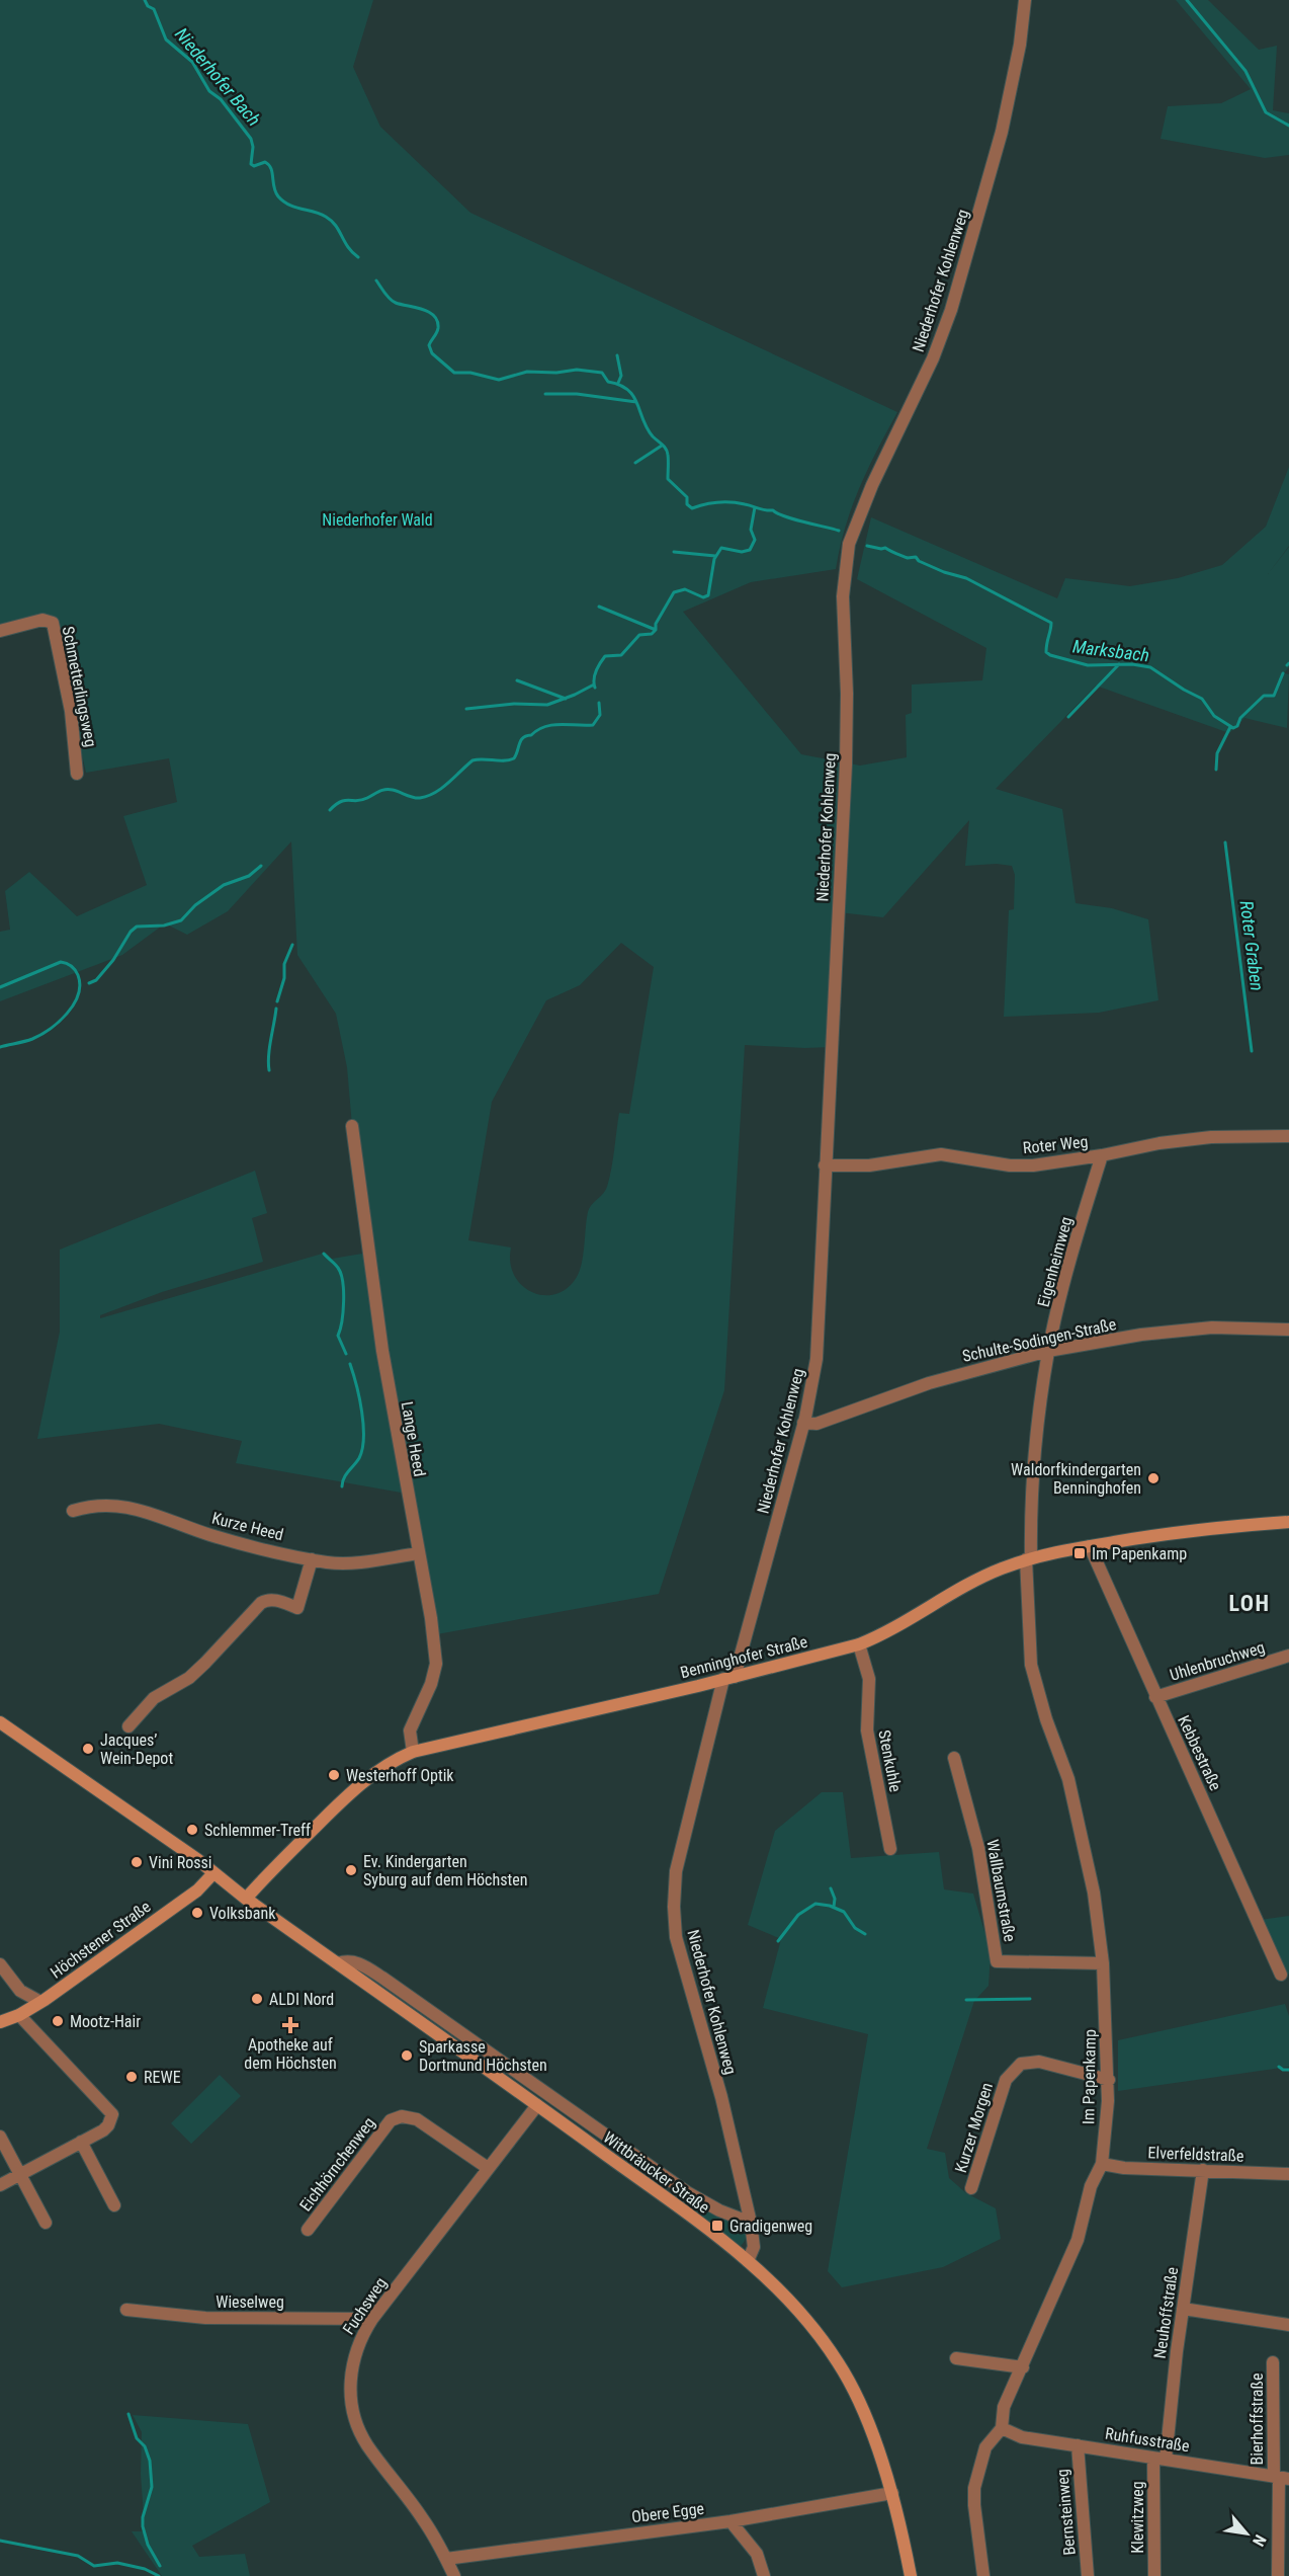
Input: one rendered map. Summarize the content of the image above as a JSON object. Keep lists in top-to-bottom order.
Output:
{
  "streets": {
    "main road": ["Benninghofer Straße", "Höchstener Straße", "Wittbräucker Straße"],
    "street": [
      "Niederhofer Kohlenweg",
      "Schmetterlingsweg",
      "Roter Weg",
      "Eigenheimweg",
      "Schulte-Sodingen-Straße",
      "Lange Heed",
      "Kurze Heed",
      "Uhlenbruchweg",
      "Kebbestraße",
      "Stenkuhle",
      "Wallbaumstraße",
      "Im Papenkamp",
      "Kurzer Morgen",
      "Elverfeldstraße",
      "Eichhörnchenweg",
      "Wieselweg",
      "Fuchsweg",
      "Neuhoffstraße",
      "Bierhoffstraße",
      "Ruhfusstraße",
      "Obere Egge",
      "Bernsteinweg",
      "Klewitzweg"
    ]
  },
  "crossings": [
    ["Niederhofer Kohlenweg", "Roter Weg"],
    ["Niederhofer Kohlenweg", "Schulte-Sodingen-Straße"],
    ["Niederhofer Kohlenweg", "Benninghofer Straße"],
    ["Niederhofer Kohlenweg", "Wittbräucker Straße"],
    ["Roter Weg", "Eigenheimweg"],
    ["Eigenheimweg", "Schulte-Sodingen-Straße"],
    ["Eigenheimweg", "Benninghofer Straße"],
    ["Eigenheimweg", "Im Papenkamp"],
    ["Lange Heed", "Kurze Heed"],
    ["Lange Heed", "Benninghofer Straße"],
    ["Benninghofer Straße", "Kebbestraße"],
    ["Benninghofer Straße", "Stenkuhle"],
    ["Benninghofer Straße", "Im Papenkamp"],
    ["Benninghofer Straße", "Wittbräucker Straße"],
    ["Uhlenbruchweg", "Kebbestraße"],
    ["Wallbaumstraße", "Im Papenkamp"],
    ["Höchstener Straße", "Wittbräucker Straße"],
    ["Im Papenkamp", "Kurzer Morgen"],
    ["Im Papenkamp", "Elverfeldstraße"],
    ["Im Papenkamp", "Ruhfusstraße"],
    ["Elverfeldstraße", "Neuhoffstraße"],
    ["Eichhörnchenweg", "Fuchsweg"],
    ["Wittbräucker Straße", "Fuchsweg"],
    ["Wittbräucker Straße", "Obere Egge"],
    ["Wieselweg", "Fuchsweg"],
    ["Fuchsweg", "Obere Egge"],
    ["Neuhoffstraße", "Ruhfusstraße"],
    ["Neuhoffstraße", "Klewitzweg"],
    ["Bierhoffstraße", "Ruhfusstraße"],
    ["Ruhfusstraße", "Bernsteinweg"],
    ["Ruhfusstraße", "Klewitzweg"]
  ],
  "districts": ["LOH"],
  "water": ["Niederhofer Bach", "Marksbach", "Roter Graben"],
  "parks": ["Niederhofer Wald"],
  "places": {
    "other": [
      "Waldorfkindergarten Benninghofen",
      "Jacques’ Wein-Depot",
      "Westerhoff Optik",
      "Schlemmer-Treff",
      "Vini Rossi",
      "Ev. Kindergarten Syburg auf dem Höchsten",
      "Volksbank",
      "ALDI Nord",
      "Mootz-Hair",
      "Sparkasse Dortmund Höchsten",
      "REWE"
    ],
    "transit": ["Im Papenkamp", "Gradigenweg"],
    "health": ["Apotheke auf dem Höchsten"]
  },
  "north": "bottom right"
}
